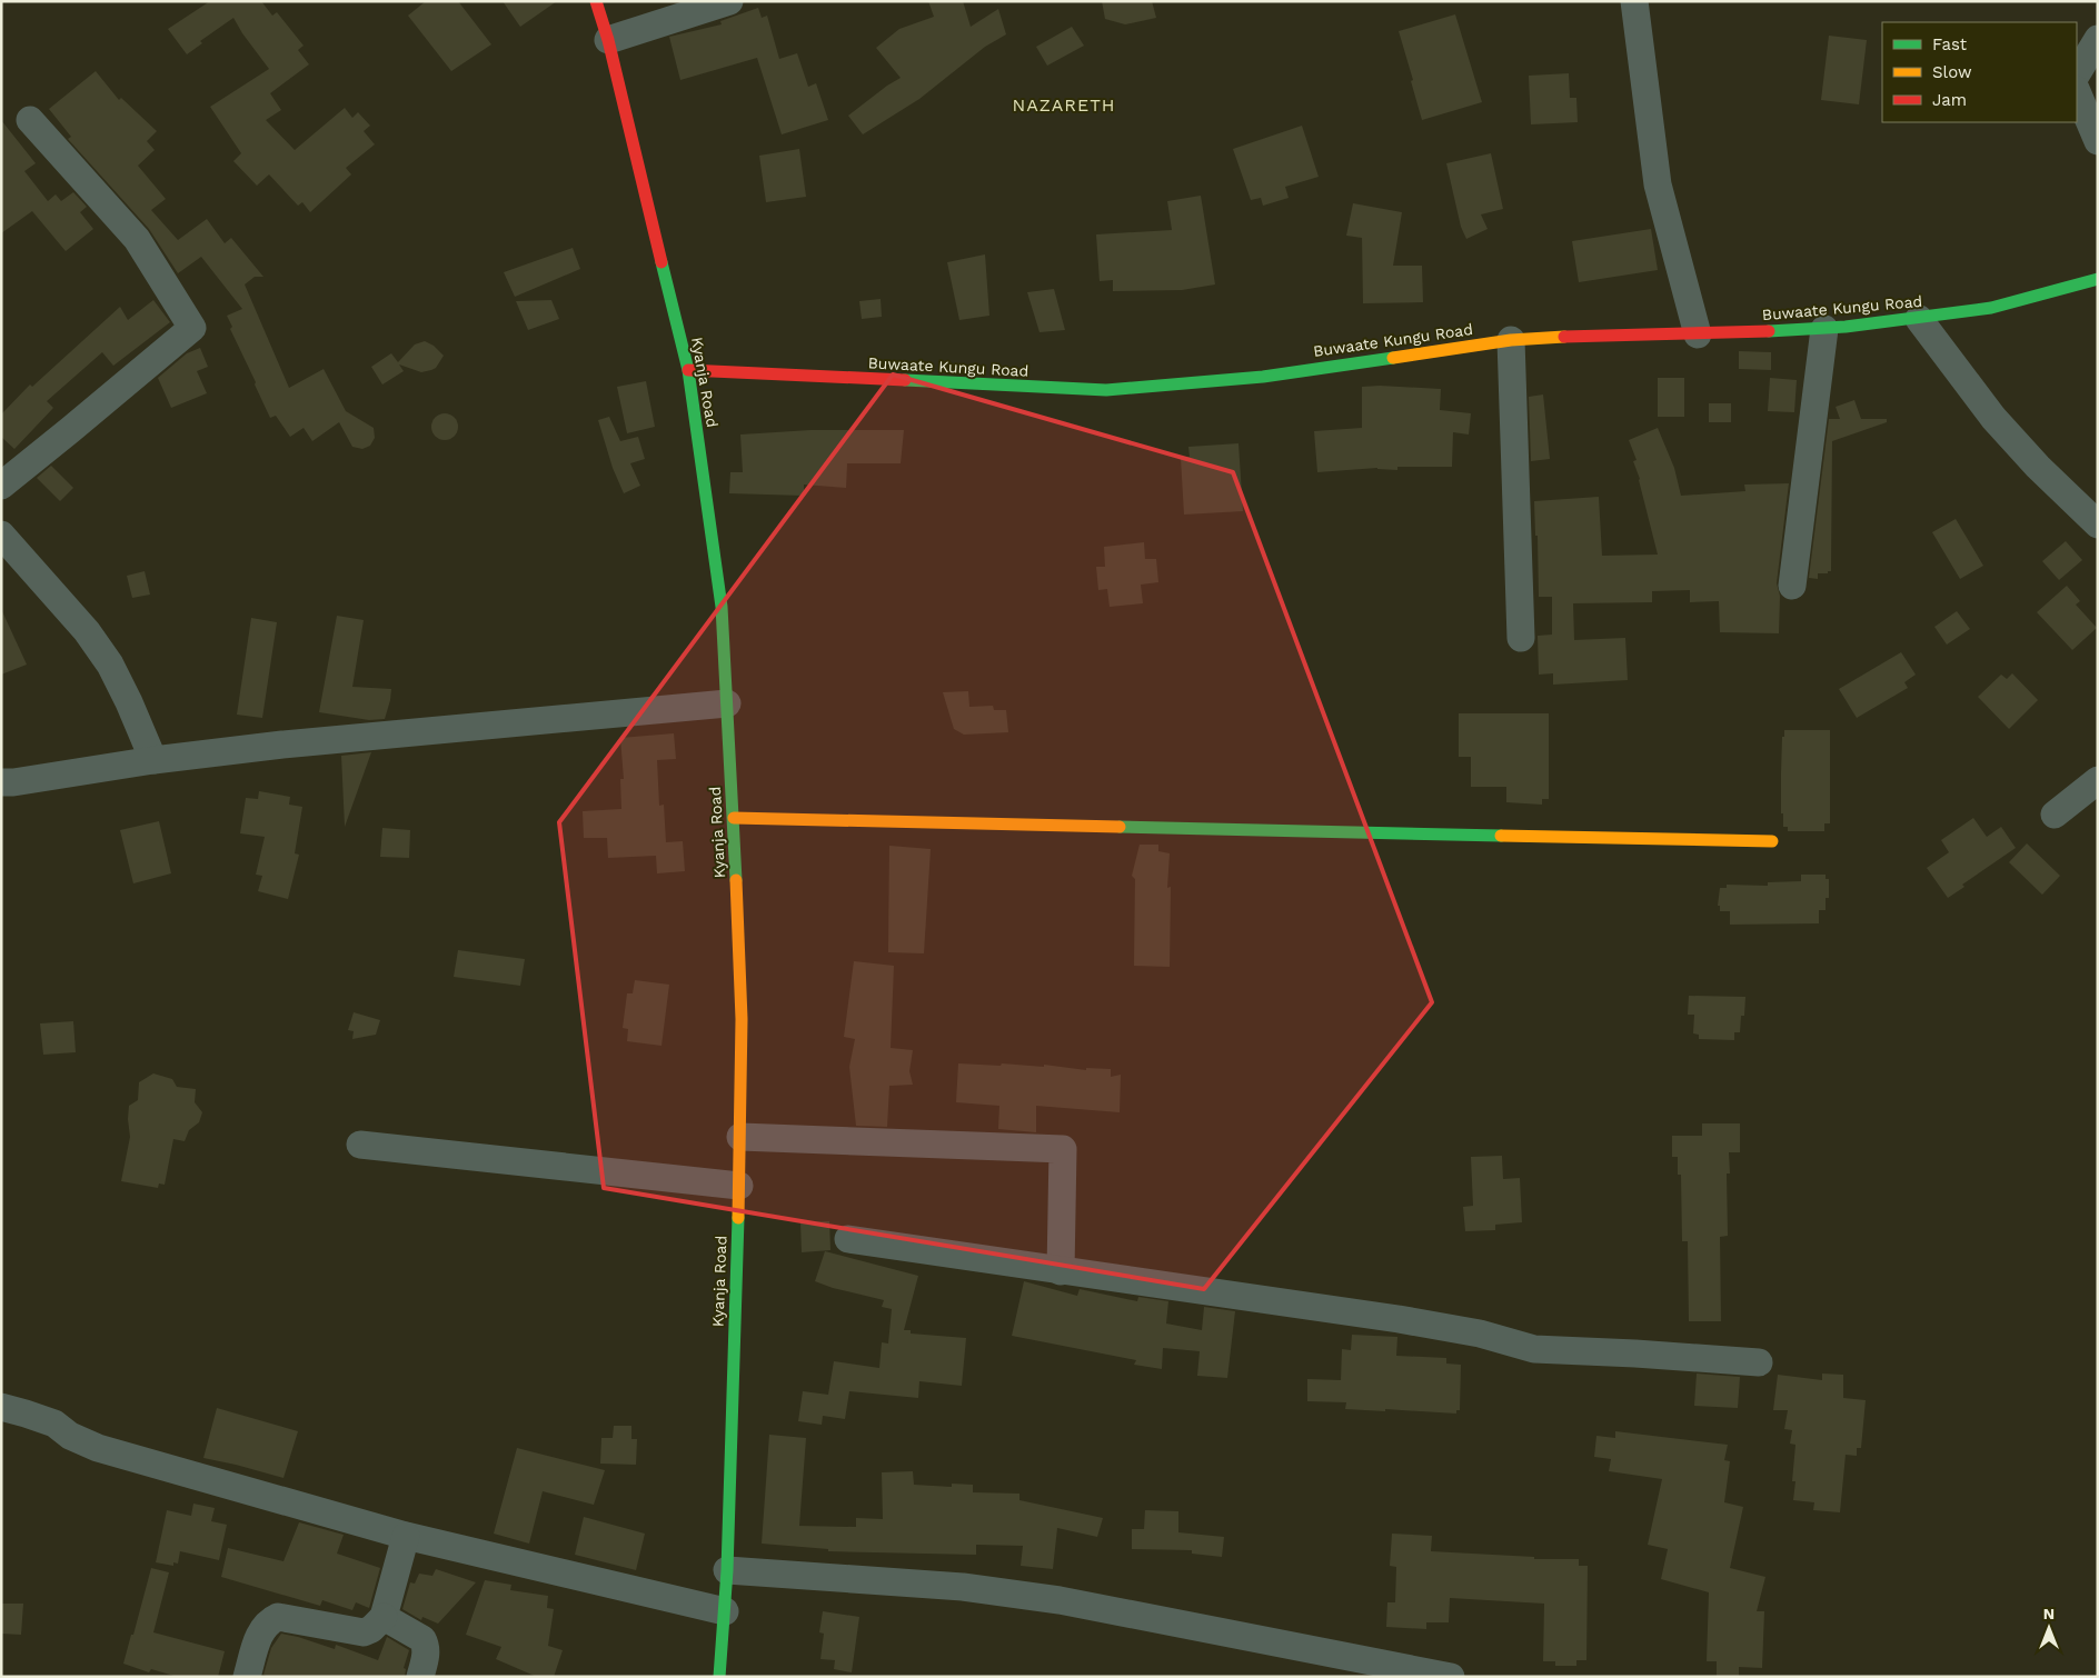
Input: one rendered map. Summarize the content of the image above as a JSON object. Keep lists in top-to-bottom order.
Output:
{
  "streets": {
    "street": ["Buwaate Kungu Road", "Kyanja Road"]
  },
  "crossings": [
    ["Buwaate Kungu Road", "Kyanja Road"]
  ],
  "districts": ["NAZARETH"],
  "legend": ["Fast", "Slow", "Jam"],
  "north": "top"
}
